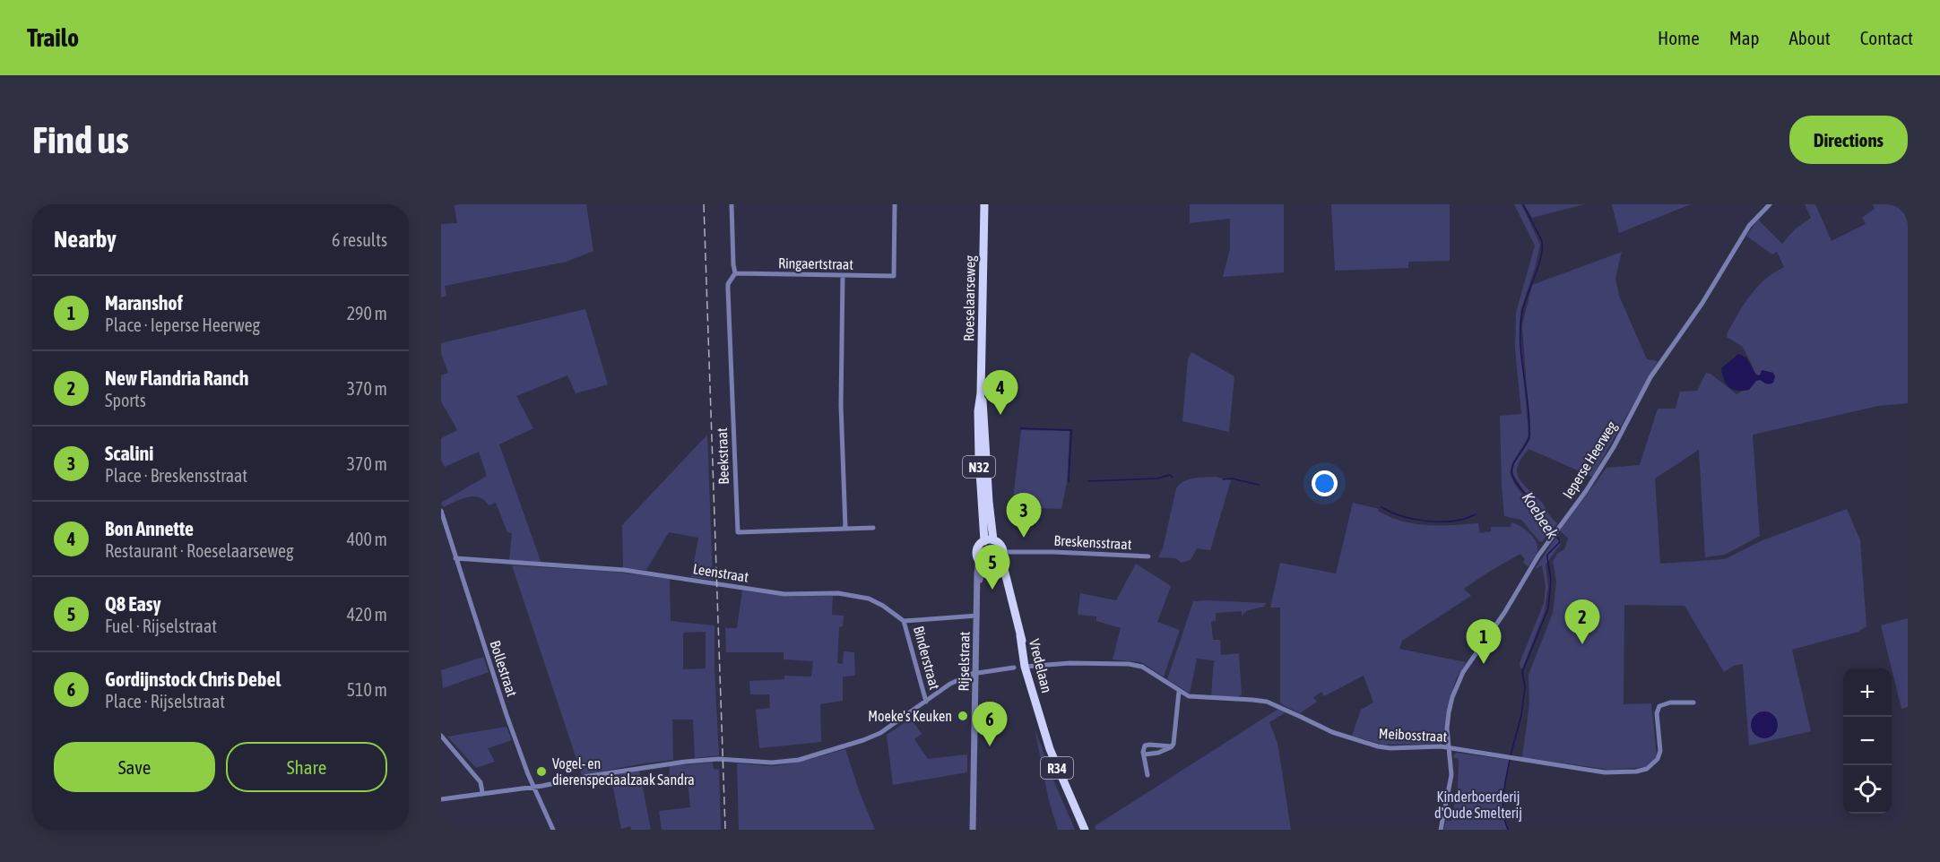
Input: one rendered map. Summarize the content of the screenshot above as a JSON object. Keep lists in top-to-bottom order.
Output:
{
  "streets": {
    "main road": [
      "Roeselaarseweg",
      "N32",
      "Vredelaan",
      "R34"
    ],
    "street": [
      "Ringaertstraat",
      "Beekstraat",
      "Ieperse Heerweg",
      "Breskensstraat",
      "Leenstraat",
      "Binderstraat",
      "Rijselstraat",
      "Bollestraat",
      "Meibosstraat"
    ]
  },
  "crossings": [
    ["Ringaertstraat", "Beekstraat"],
    ["Roeselaarseweg", "N32"],
    ["Roeselaarseweg", "Breskensstraat"],
    ["Roeselaarseweg", "Rijselstraat"],
    ["Roeselaarseweg", "Vredelaan"],
    ["Ieperse Heerweg", "Meibosstraat"],
    ["N32", "Breskensstraat"],
    ["N32", "Rijselstraat"],
    ["N32", "Vredelaan"],
    ["Breskensstraat", "Rijselstraat"],
    ["Breskensstraat", "Vredelaan"],
    ["Leenstraat", "Binderstraat"],
    ["Leenstraat", "Bollestraat"],
    ["Rijselstraat", "Vredelaan"],
    ["Vredelaan", "Meibosstraat"]
  ],
  "water": ["Koebeek"],
  "parks": ["Kinderboerderij d'Oude Smelterij"],
  "places": ["Moeke's Keuken", "Vogel- en dierenspeciaalzaak Sandra"],
  "page": {
    "header": "Trailo",
    "nav": [
      "Home",
      "Map",
      "About",
      "Contact"
    ],
    "buttons": [
      "Directions",
      ["Save", "Share"]
    ],
    "title": "Find us",
    "heading": ["Nearby", "6 results"],
    "list": [
      {
        "mark": "1",
        "name": "Maranshof",
        "note": "Place · Ieperse Heerweg",
        "value": "290 m"
      },
      {
        "mark": "2",
        "name": "New Flandria Ranch",
        "note": "Sports",
        "value": "370 m"
      },
      {
        "mark": "3",
        "name": "Scalini",
        "note": "Place · Breskensstraat",
        "value": "370 m"
      },
      {
        "mark": "4",
        "name": "Bon Annette",
        "note": "Restaurant · Roeselaarseweg",
        "value": "400 m"
      },
      {
        "mark": "5",
        "name": "Q8 Easy",
        "note": "Fuel · Rijselstraat",
        "value": "420 m"
      },
      {
        "mark": "6",
        "name": "Gordijnstock Chris Debel",
        "note": "Place · Rijselstraat",
        "value": "510 m"
      }
    ],
    "pins": [
      "4",
      "3",
      "5",
      "2",
      "1",
      "6"
    ],
    "map_buttons": ["+", "−"]
  }
}
